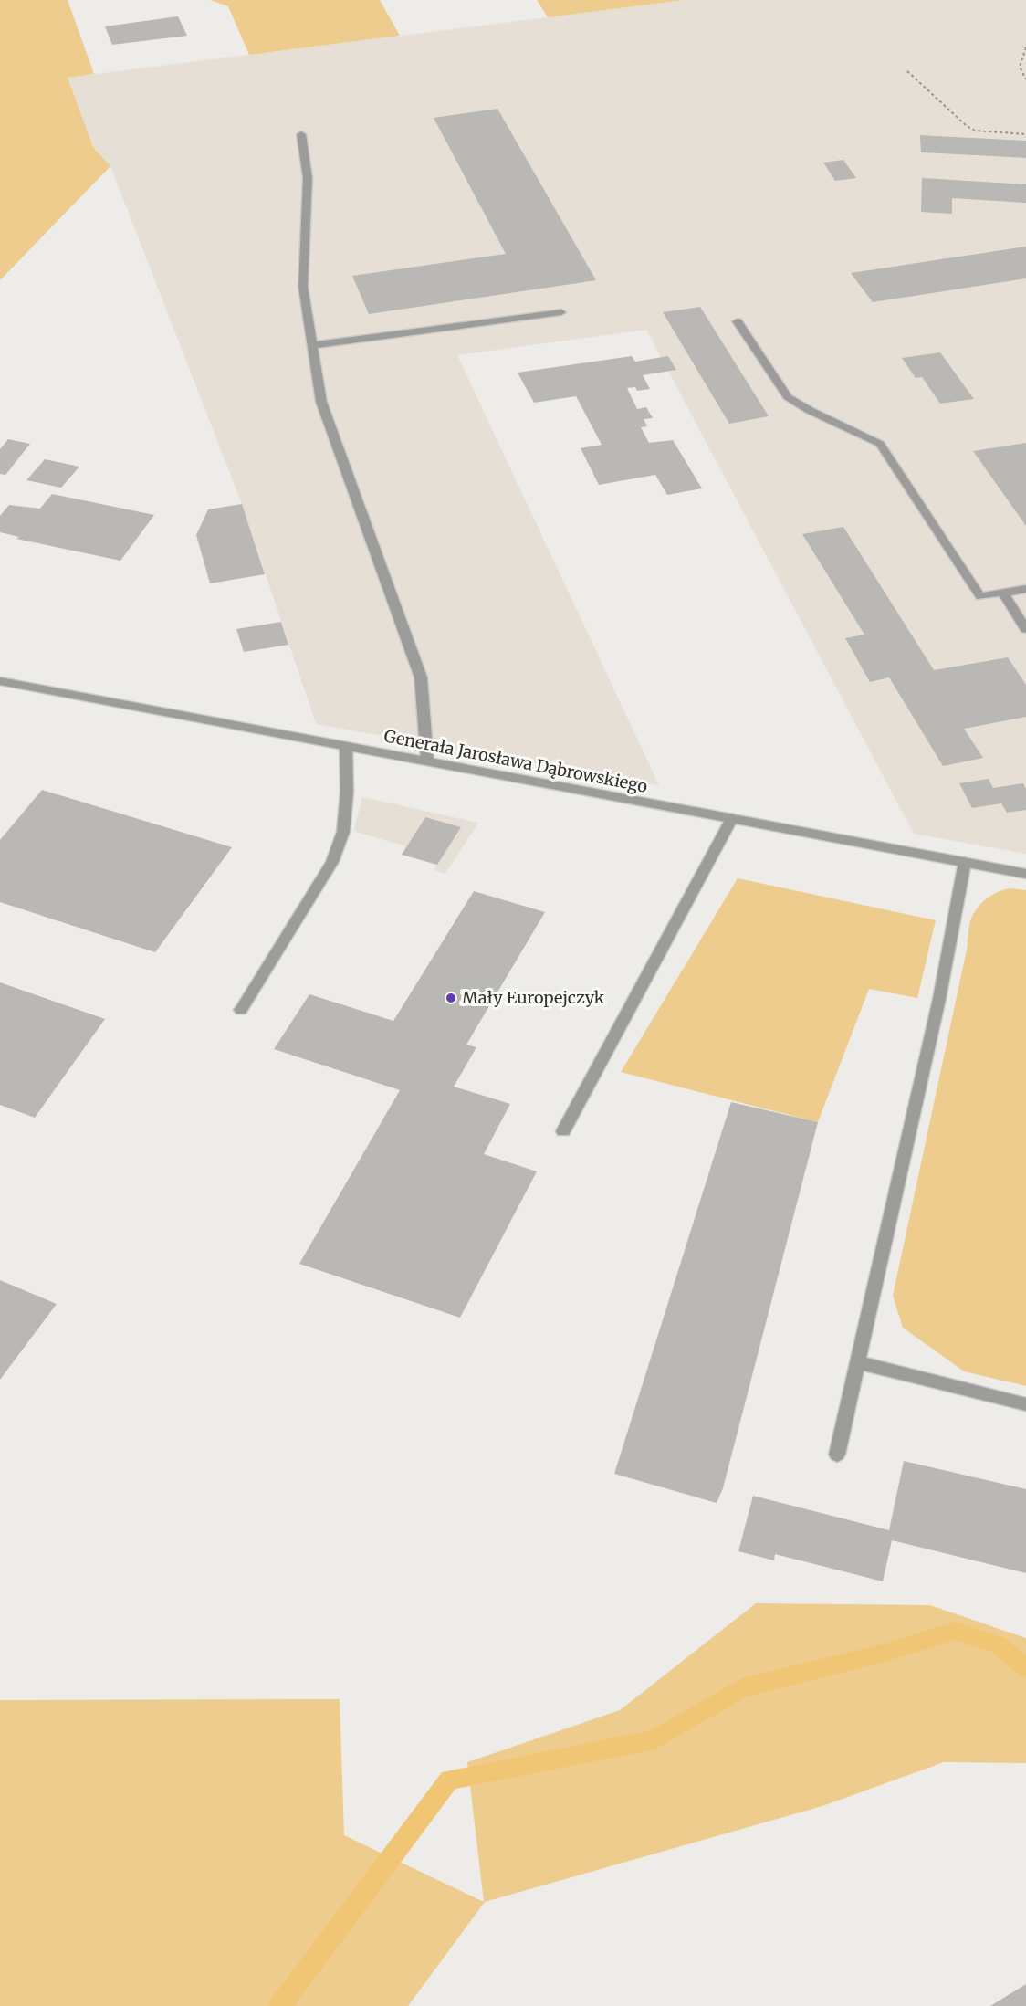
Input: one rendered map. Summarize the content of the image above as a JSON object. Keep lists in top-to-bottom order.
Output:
{
  "streets": {
    "street": ["Generała Jarosława Dąbrowskiego"]
  },
  "places": ["Mały Europejczyk"]
}
